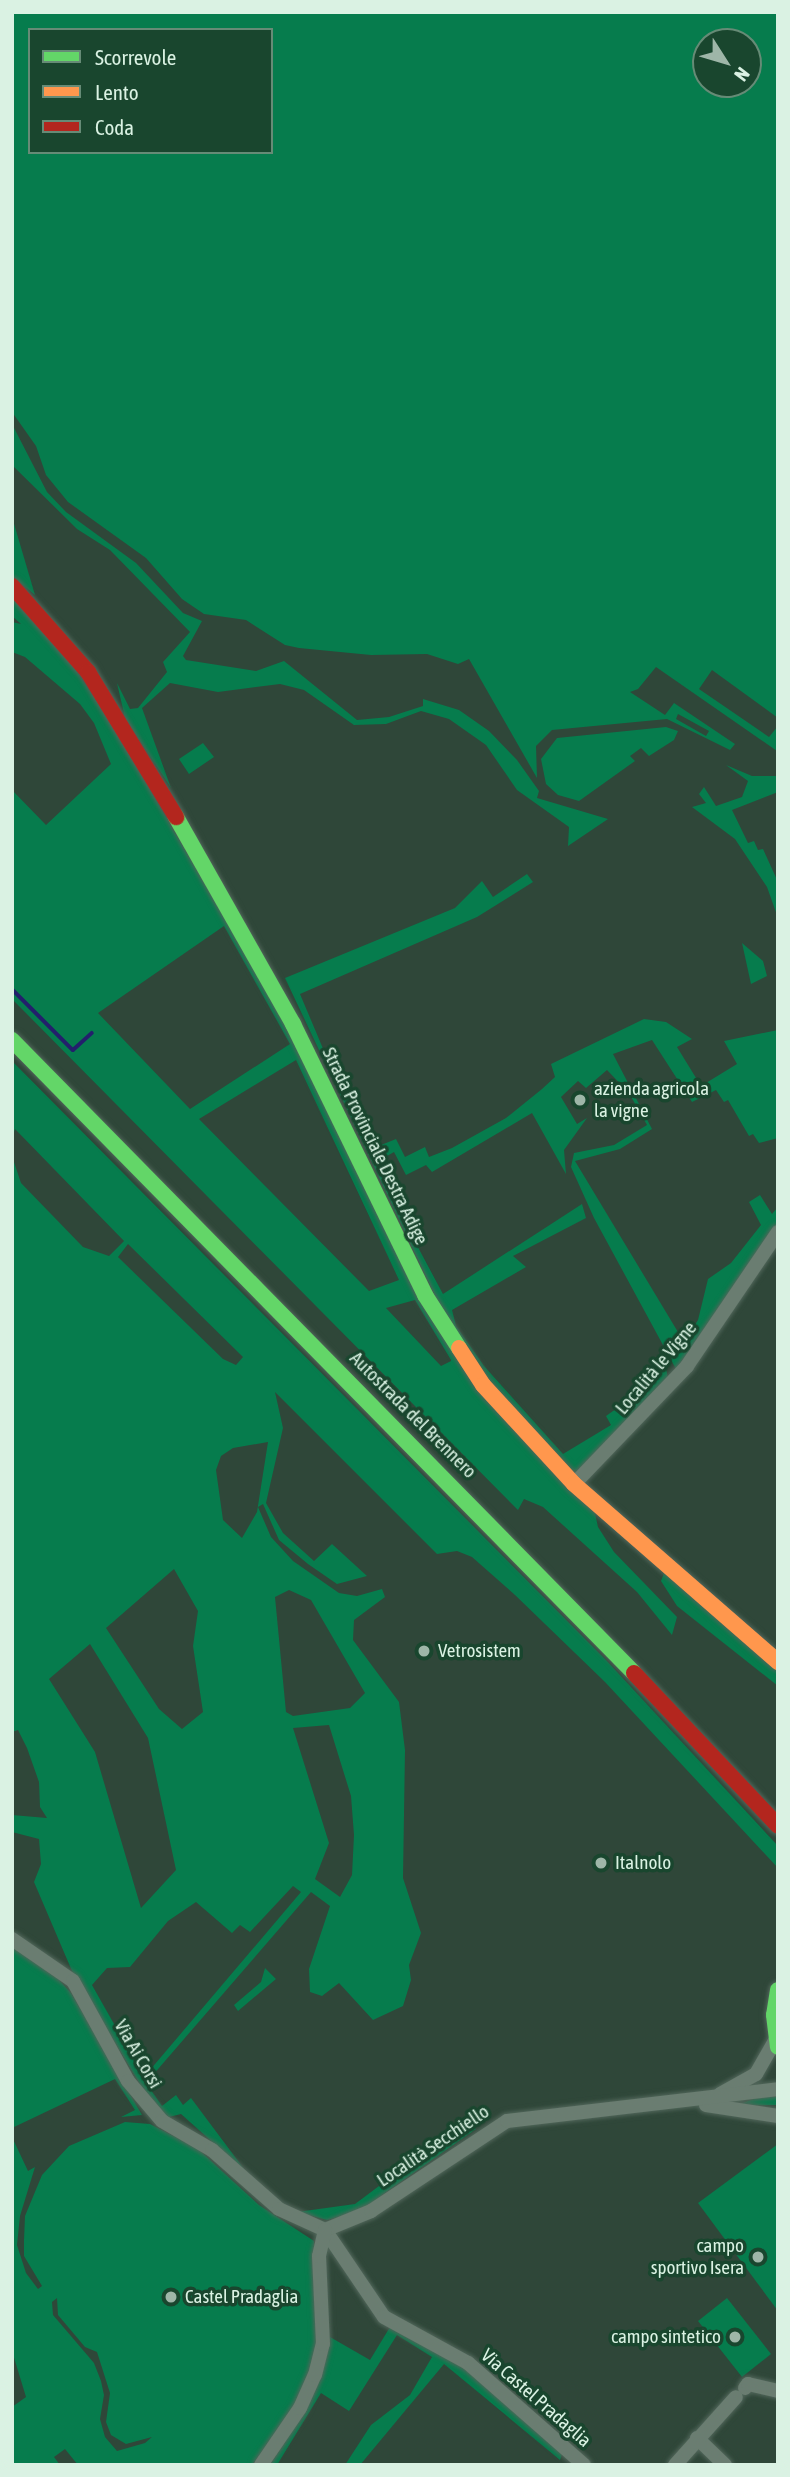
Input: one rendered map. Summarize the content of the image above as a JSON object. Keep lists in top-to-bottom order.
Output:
{
  "streets": {
    "main road": ["Strada Provinciale Destra Adige", "Autostrada del Brennero"],
    "street": [
      "Località le Vigne",
      "Via Ai Corsi",
      "Località Secchiello",
      "Via Castel Pradaglia"
    ]
  },
  "crossings": [
    ["Strada Provinciale Destra Adige", "Località le Vigne"],
    ["Via Ai Corsi", "Località Secchiello"],
    ["Via Ai Corsi", "Via Castel Pradaglia"],
    ["Località Secchiello", "Via Castel Pradaglia"]
  ],
  "places": [
    "azienda agricola la vigne",
    "Vetrosistem",
    "Italnolo",
    "campo sportivo Isera",
    "Castel Pradaglia",
    "campo sintetico"
  ],
  "legend": ["Scorrevole", "Lento", "Coda"],
  "north": "bottom right"
}
